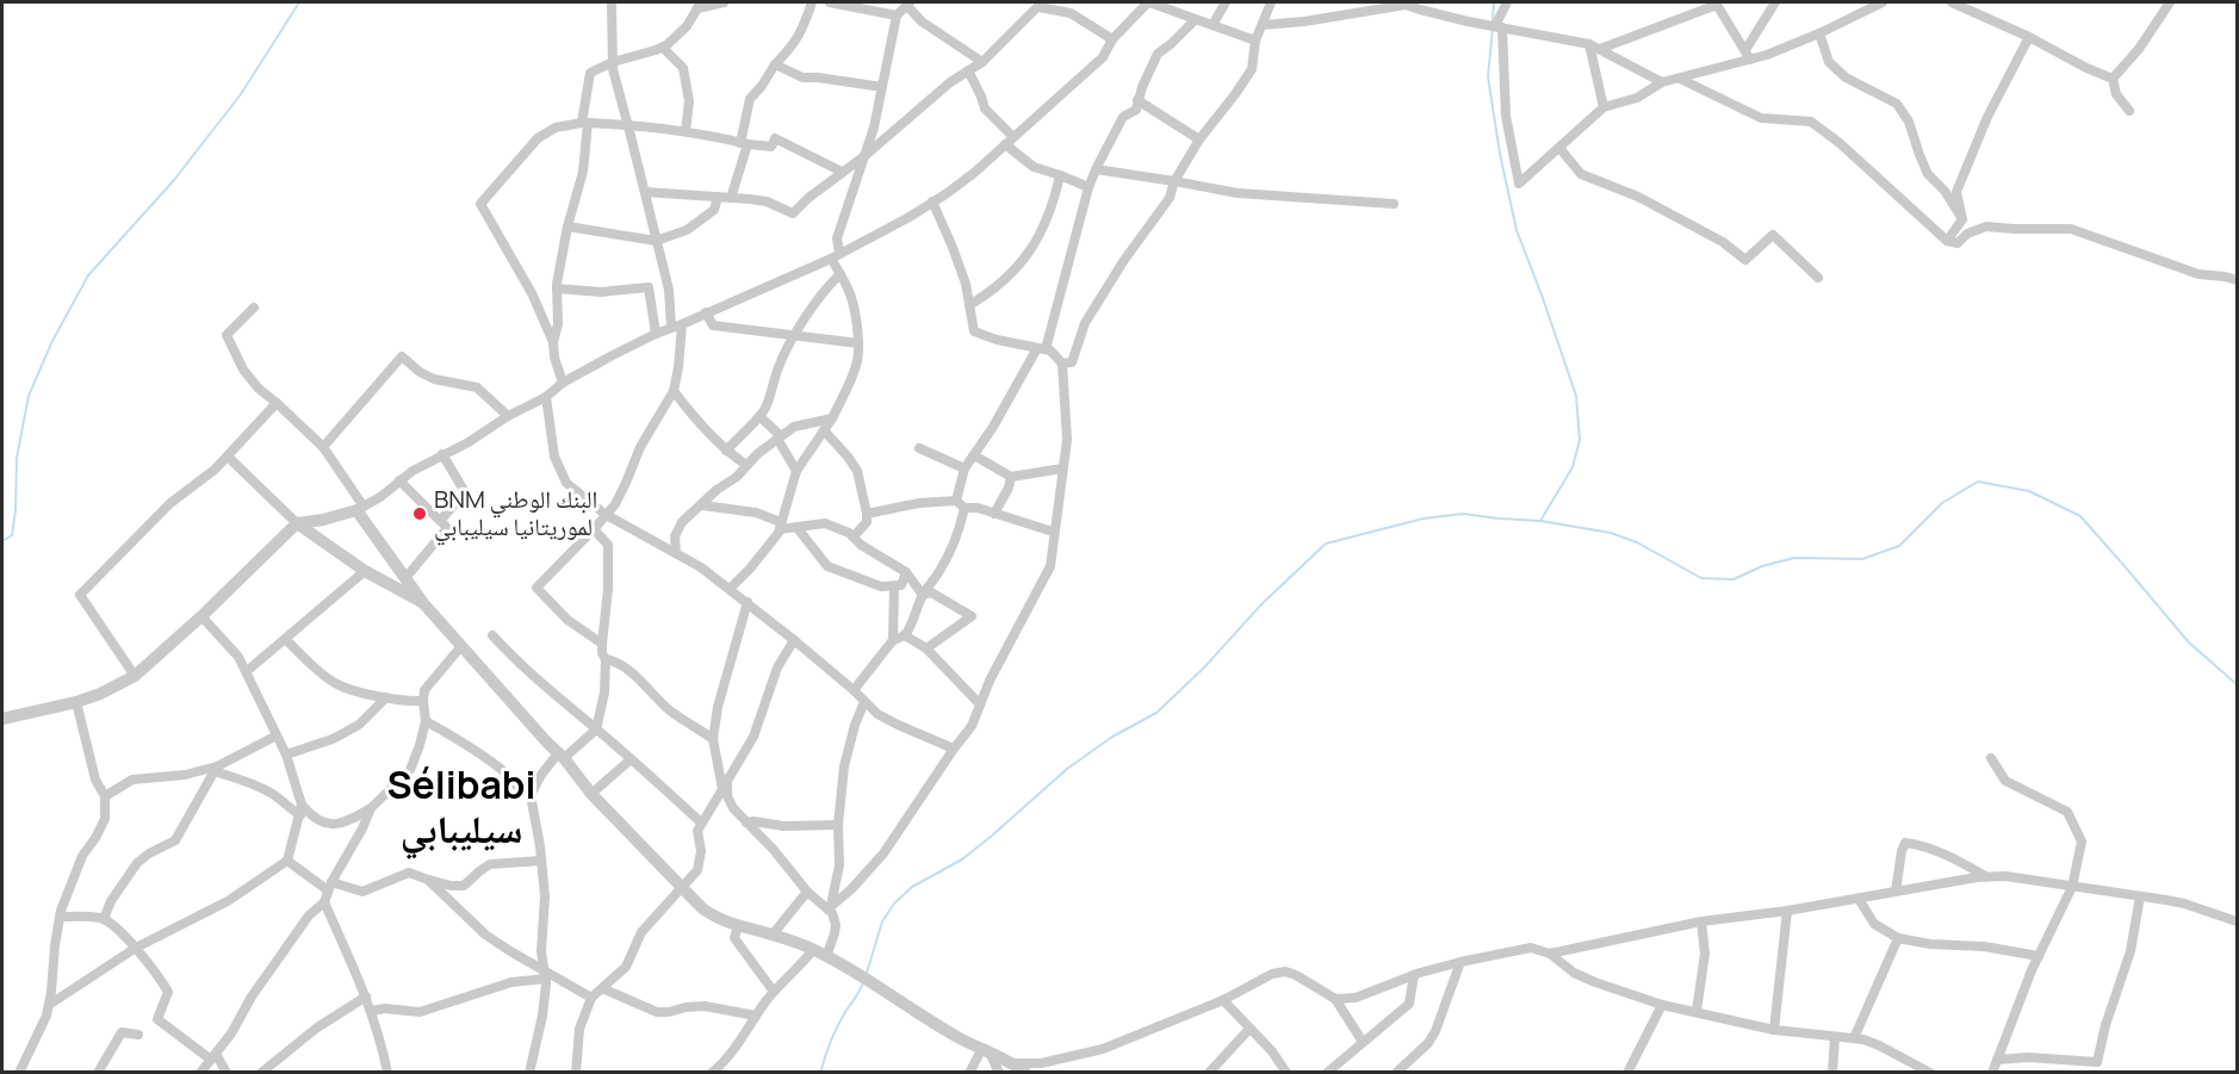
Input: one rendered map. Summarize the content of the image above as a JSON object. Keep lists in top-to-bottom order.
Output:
{
  "districts": ["Sélibabi سيليبابي"],
  "places": ["BNM البنك الوطني لموريتانيا سيليبابي"]
}
